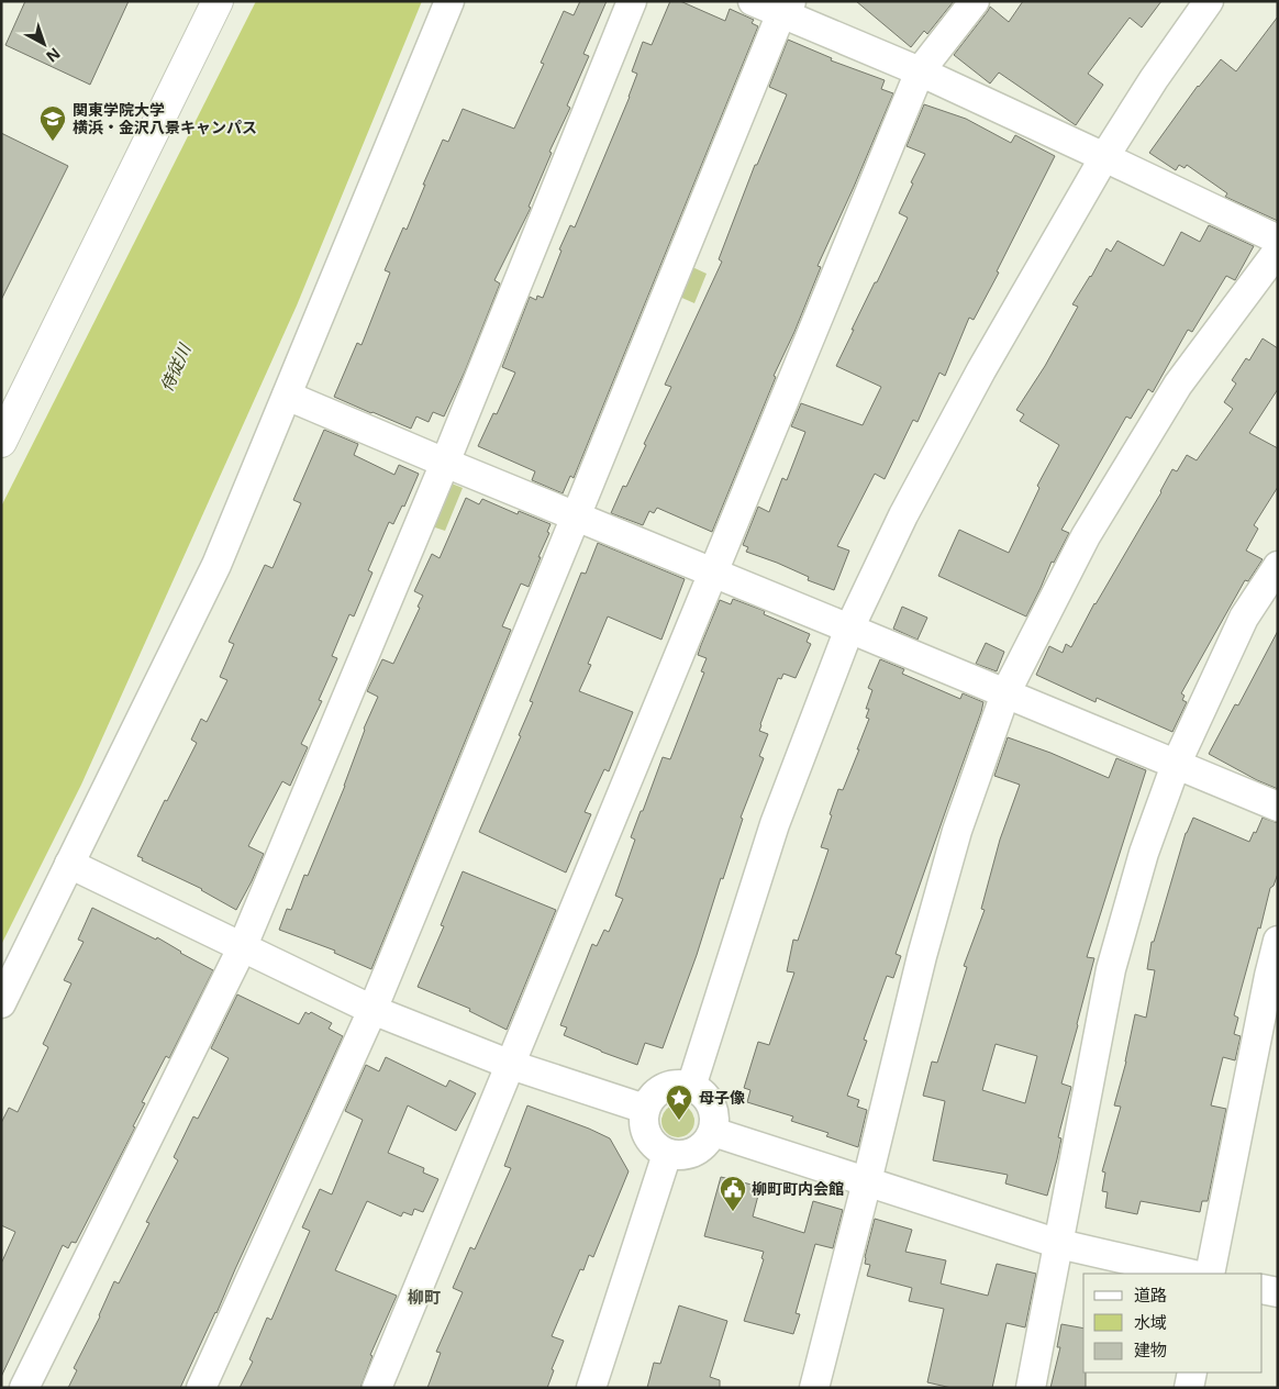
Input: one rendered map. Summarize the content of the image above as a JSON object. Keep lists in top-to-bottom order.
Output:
{
  "districts": ["柳町"],
  "water": ["侍従川"],
  "places": {
    "school or university": ["関東学院大学 横浜・金沢八景キャンパス"],
    "place": ["母子像"],
    "public building": ["柳町町内会館"]
  },
  "legend": ["道路", "水域", "建物"],
  "north": "bottom right"
}
